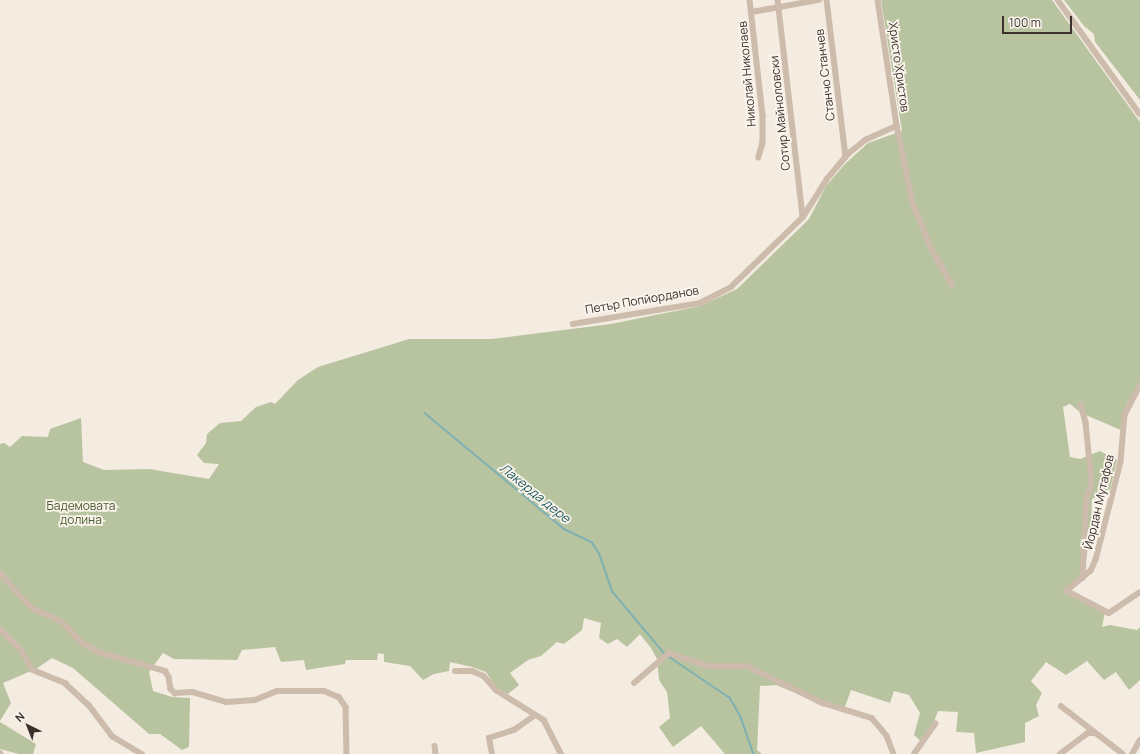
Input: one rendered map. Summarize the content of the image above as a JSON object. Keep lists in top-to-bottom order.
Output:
{
  "streets": {
    "street": [
      "Христо Христов",
      "Николай Николаев",
      "Станчо Станчев",
      "Сотир Майноловски",
      "Петър Попйорданов",
      "Йордан Мутафов"
    ]
  },
  "crossings": [
    ["Христо Христов", "Станчо Станчев"],
    ["Христо Христов", "Петър Попйорданов"],
    ["Станчо Станчев", "Петър Попйорданов"],
    ["Сотир Майноловски", "Петър Попйорданов"]
  ],
  "water": ["Лакерда дере"],
  "parks": ["Бадемовата долина"],
  "scale_bar": "100 m",
  "north": "top left"
}
